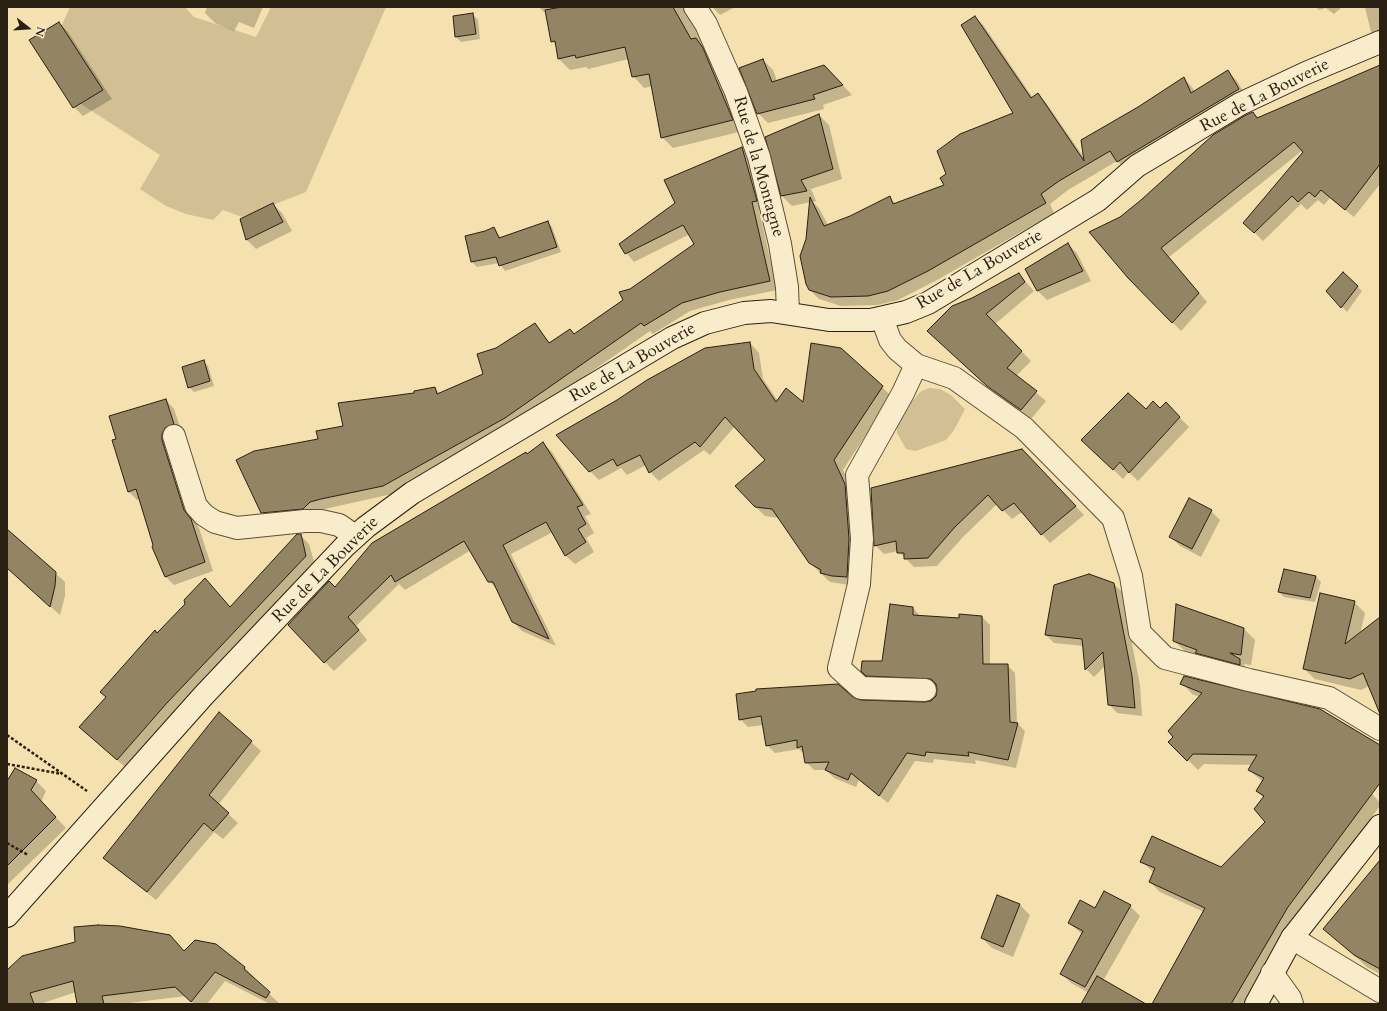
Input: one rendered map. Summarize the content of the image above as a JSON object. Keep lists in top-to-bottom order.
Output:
{
  "streets": {
    "street": ["Rue de La Bouverie", "Rue de la Montagne"]
  },
  "crossings": [
    ["Rue de La Bouverie", "Rue de la Montagne"]
  ],
  "north": "right"
}
